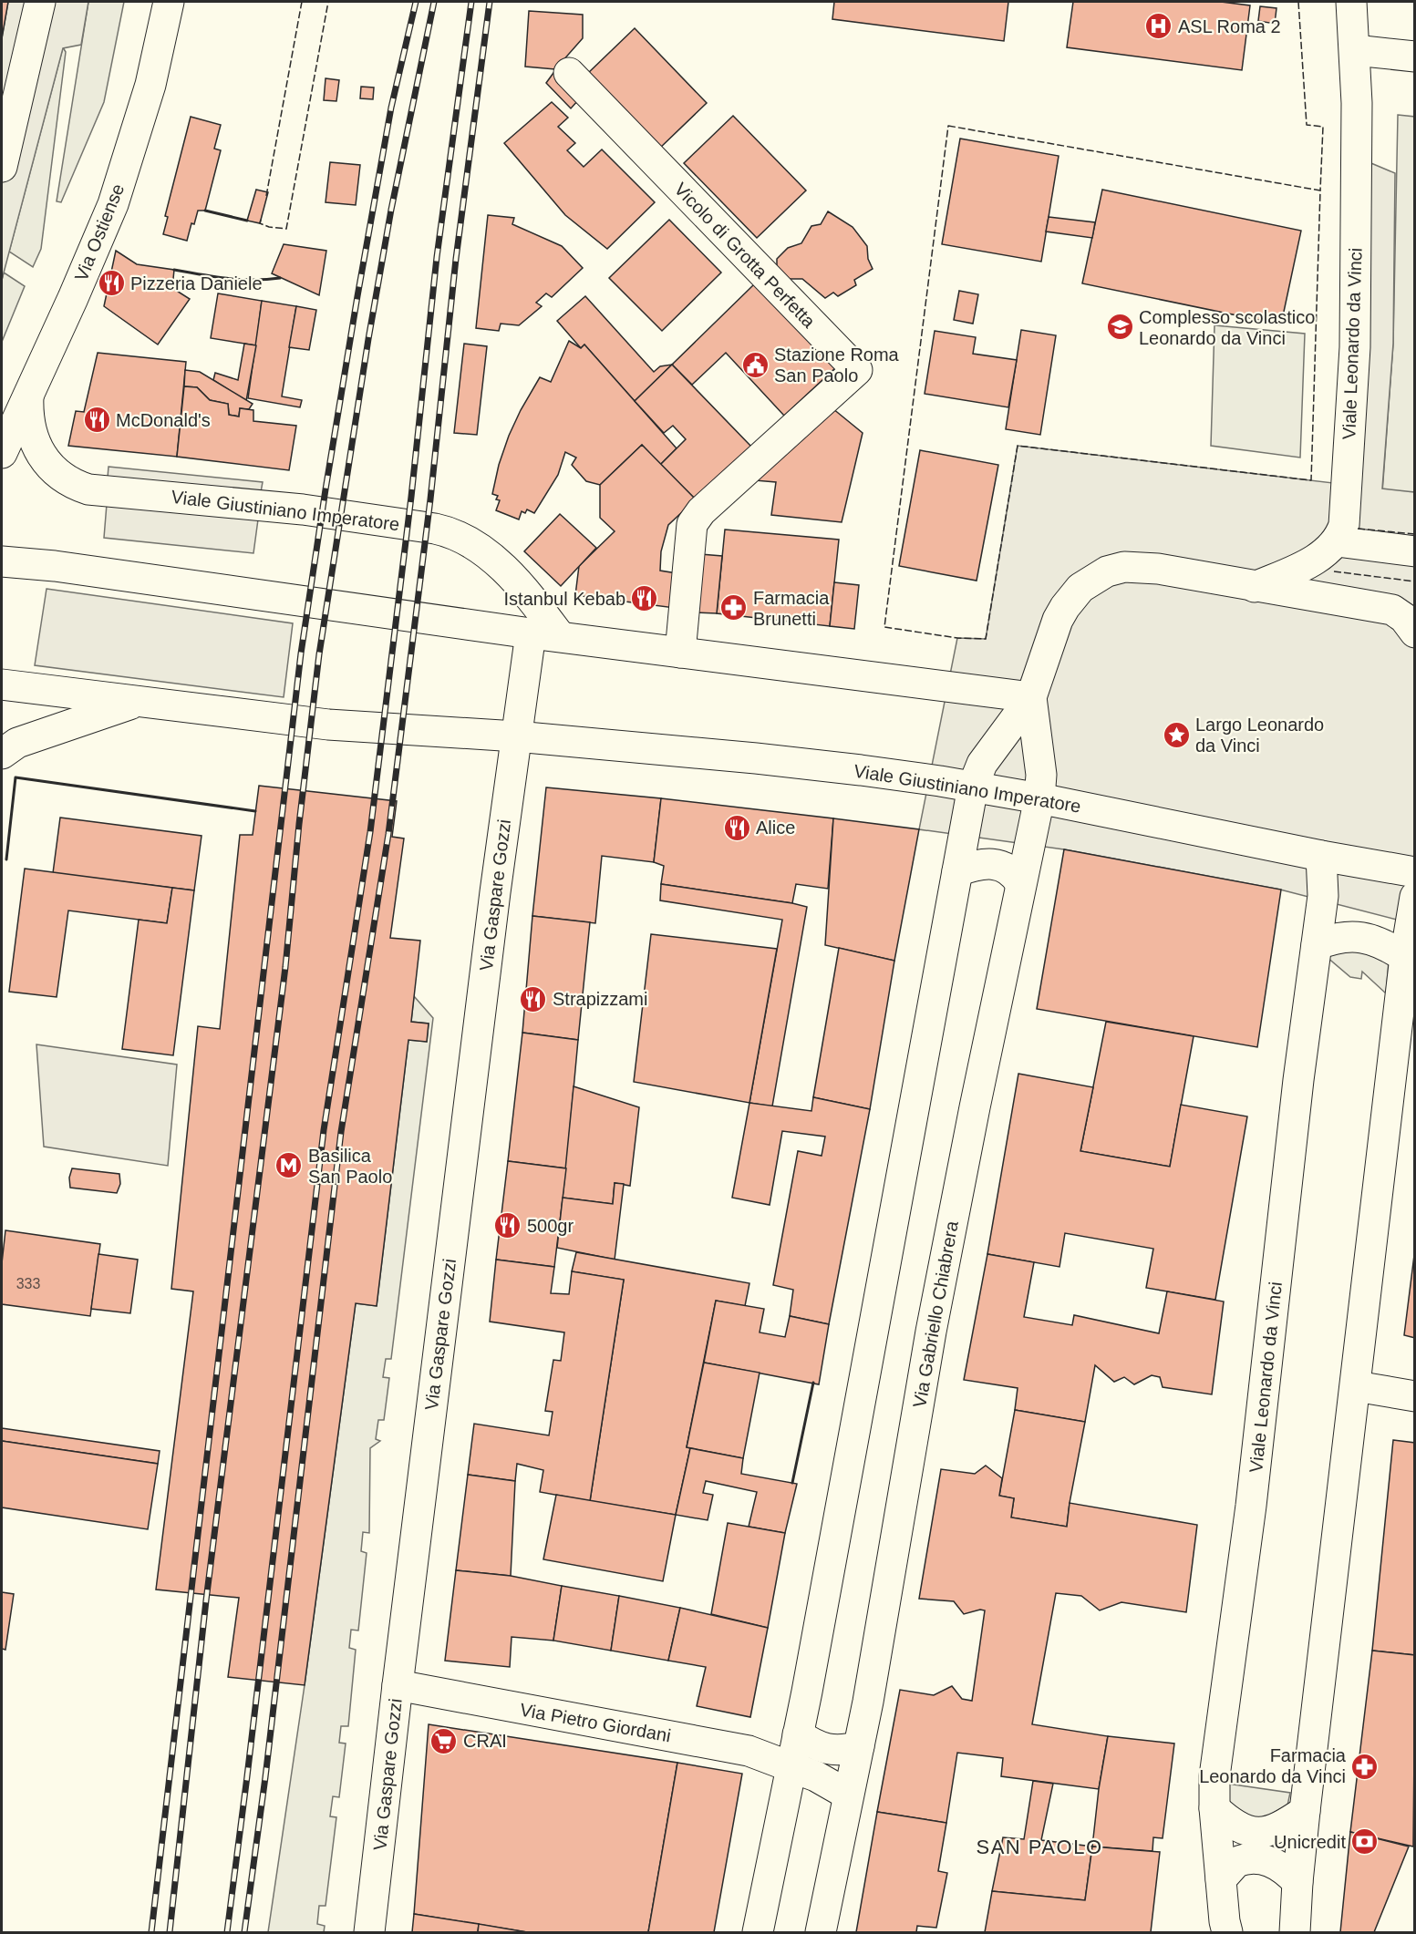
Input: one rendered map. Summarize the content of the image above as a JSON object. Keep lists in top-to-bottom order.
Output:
{
  "streets": {
    "street": [
      "Via Ostiense",
      "Vicolo di Grotta Perfetta",
      "Viale Leonardo da Vinci",
      "Viale Giustiniano Imperatore",
      "Via Gaspare Gozzi",
      "Via Gabriello Chiabrera",
      "Via Pietro Giordani"
    ]
  },
  "crossings": [
    ["Via Ostiense", "Viale Giustiniano Imperatore"],
    ["Viale Leonardo da Vinci", "Viale Giustiniano Imperatore"],
    ["Viale Giustiniano Imperatore", "Via Gaspare Gozzi"],
    ["Viale Giustiniano Imperatore", "Via Gabriello Chiabrera"],
    ["Via Gaspare Gozzi", "Via Pietro Giordani"]
  ],
  "districts": ["SAN PAOLO"],
  "places": {
    "hospital": ["ASL Roma 2"],
    "restaurant": [
      "Pizzeria Daniele",
      "McDonald's",
      "Istanbul Kebab",
      "Alice",
      "Strapizzami",
      "500gr"
    ],
    "school or university": ["Complesso scolastico Leonardo da Vinci"],
    "public building": ["Stazione Roma San Paolo"],
    "pharmacy": ["Farmacia Brunetti", "Farmacia Leonardo da Vinci"],
    "place": ["Largo Leonardo da Vinci"],
    "metro station": ["Basilica San Paolo"],
    "supermarket": ["CRAI"],
    "bank": ["Unicredit"]
  },
  "house_numbers": ["333"]
}
